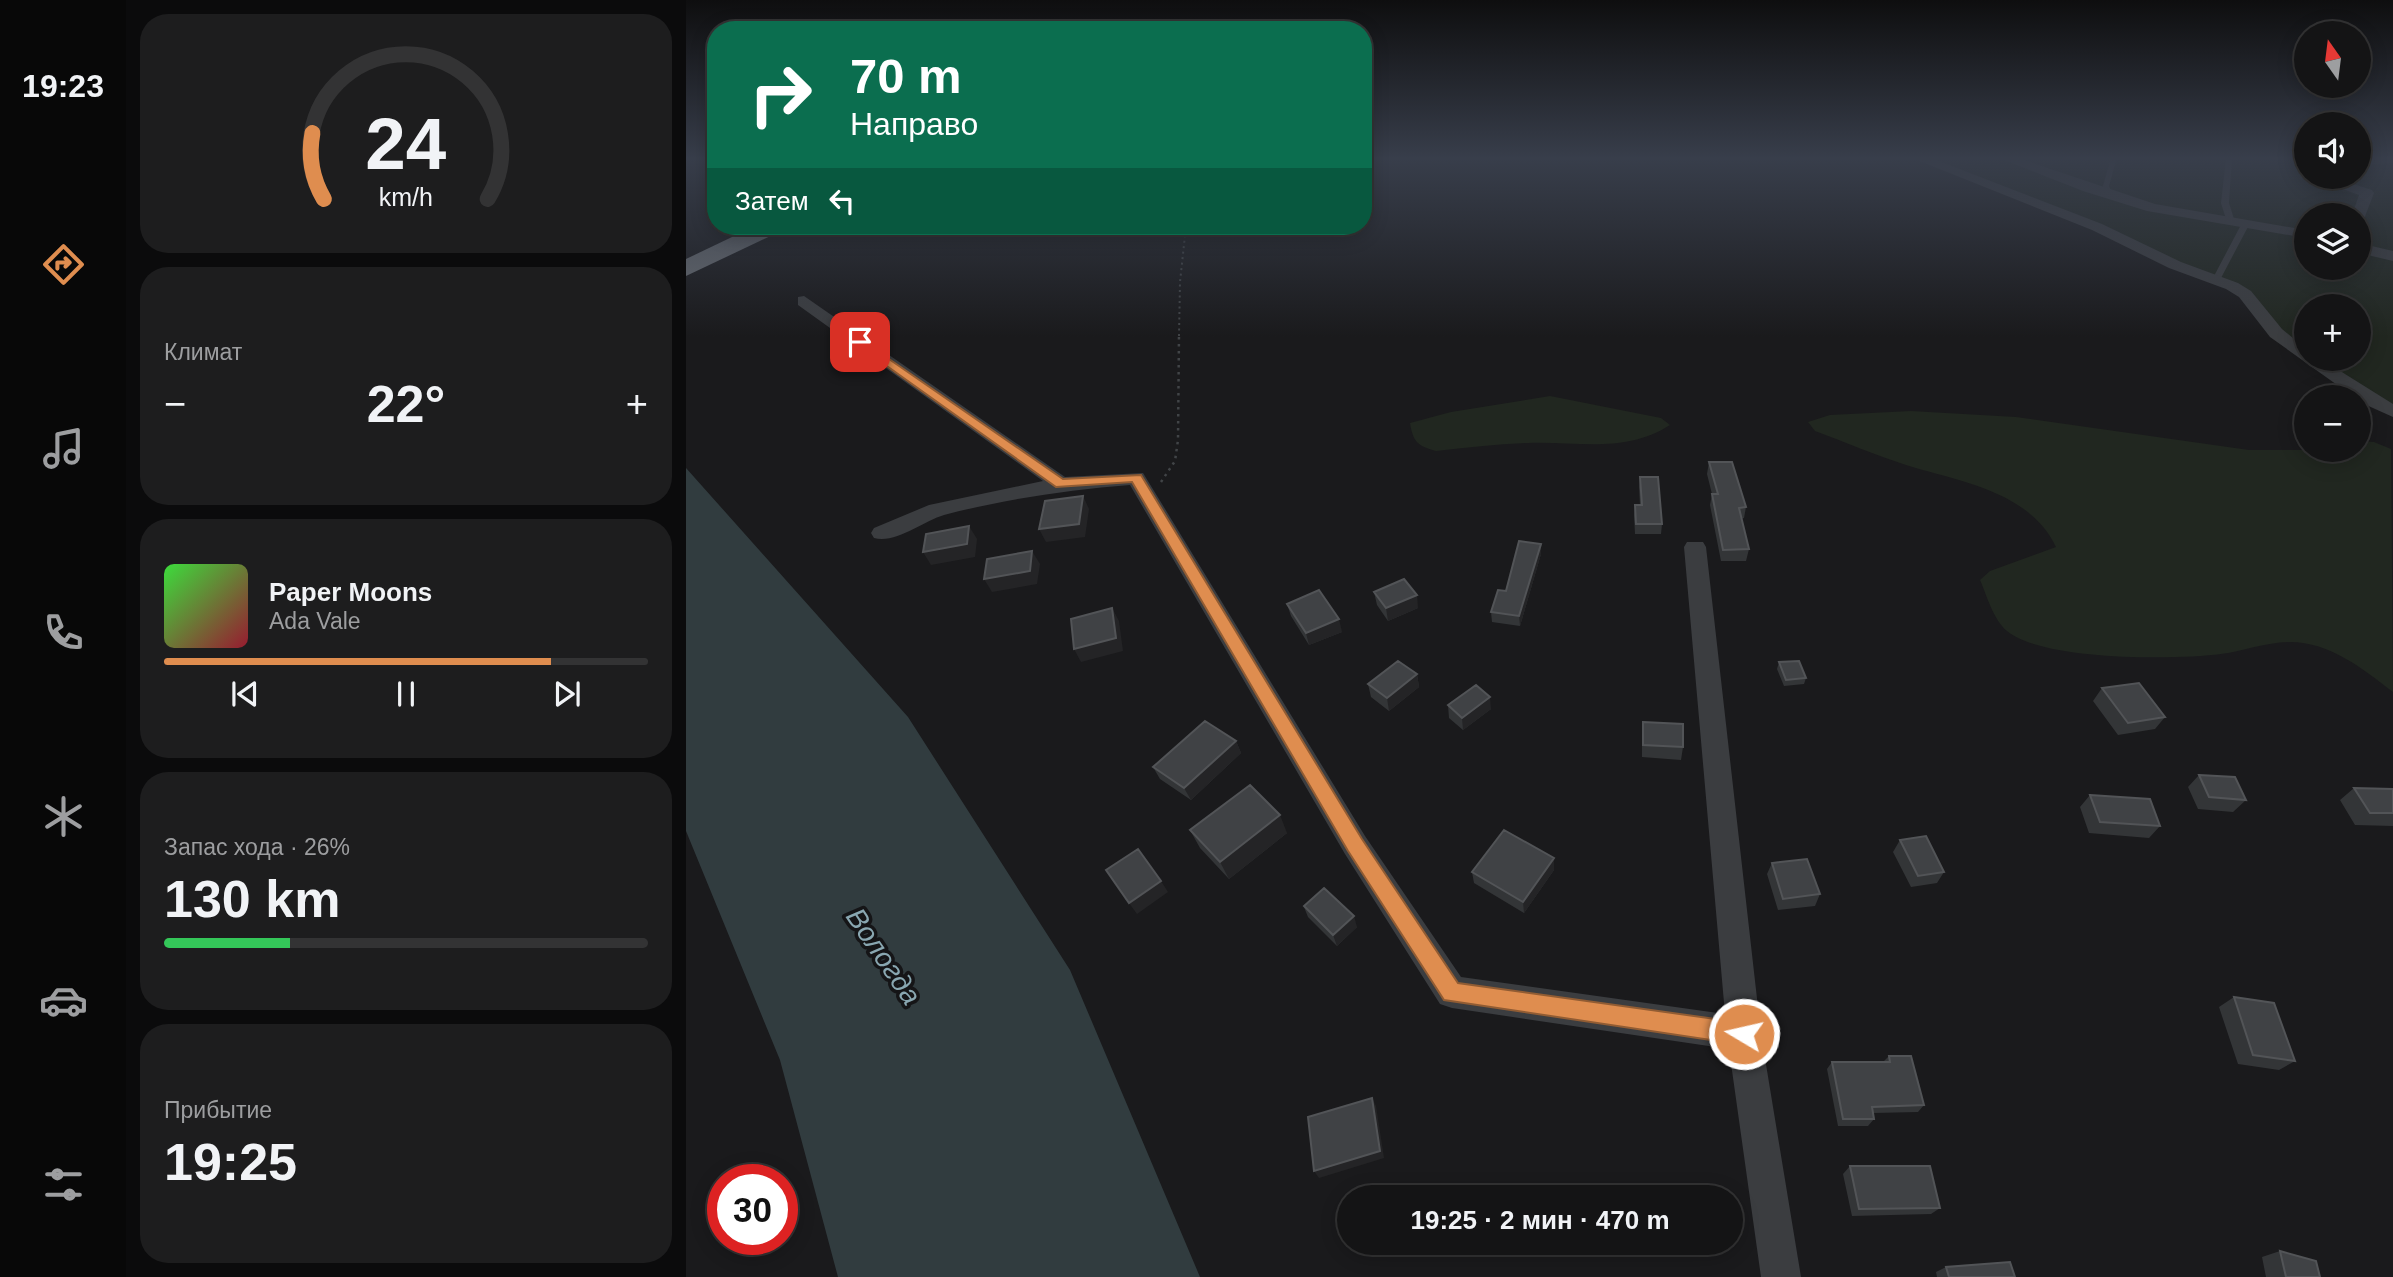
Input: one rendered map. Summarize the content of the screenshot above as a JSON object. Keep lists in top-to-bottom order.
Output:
{
  "water": ["Вологда"],
  "north": "top",
  "page": {
    "tabs": "19:23",
    "map_buttons": ["+", "−"],
    "turn": ["70 m", "Направо"],
    "then": "Затем",
    "tile": [
      "Климат",
      ["Запас хода · 26%", "130 km"],
      ["Прибытие", "19:25"]
    ],
    "heat": ["−", "22°", "+"],
    "song": ["Paper Moons", "Ada Vale"],
    "limit": "30",
    "trip": "19:25 · 2 мин · 470 m",
    "gauge": ["24", "km/h"]
  }
}
